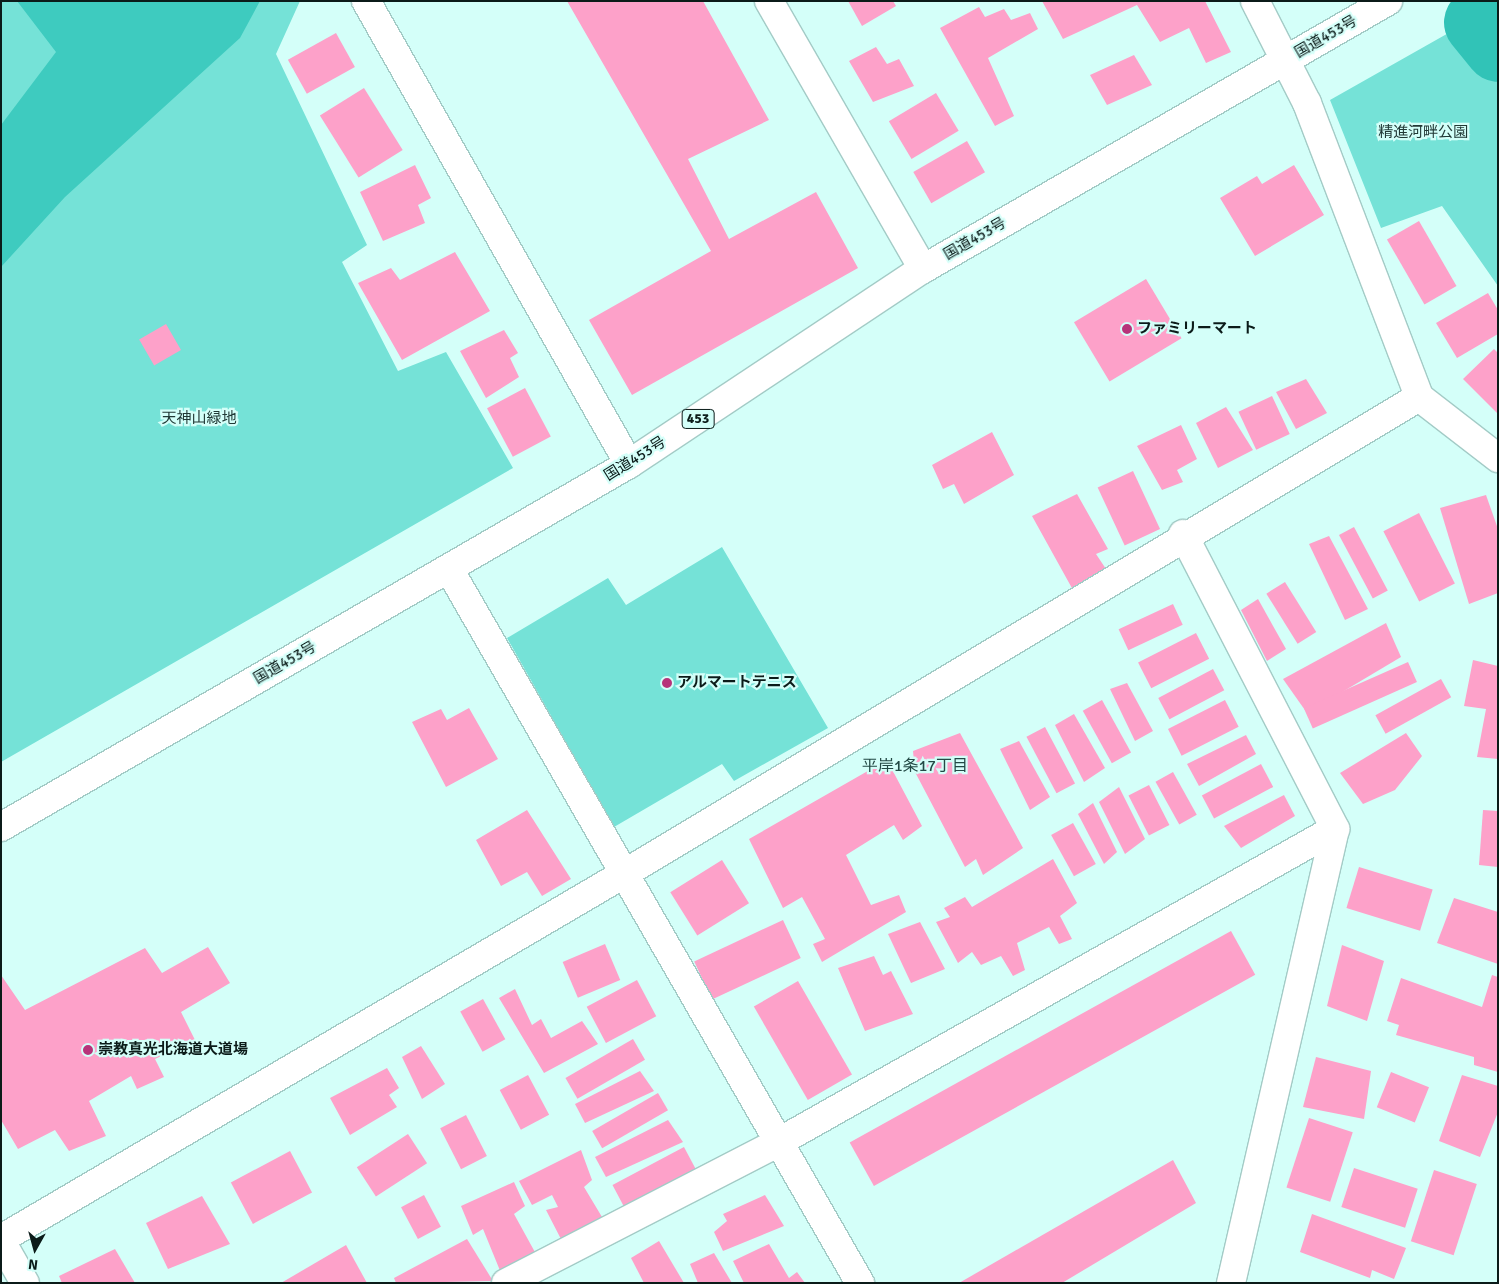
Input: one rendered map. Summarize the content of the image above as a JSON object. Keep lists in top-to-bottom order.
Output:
{
  "streets": {
    "main road": ["国道453号", "453"]
  },
  "districts": ["平岸1条17丁目"],
  "parks": ["精進河畔公園", "天神山緑地"],
  "places": ["ファミリーマート", "アルマートテニス", "崇教真光北海道大道場"],
  "north": "bottom"
}
